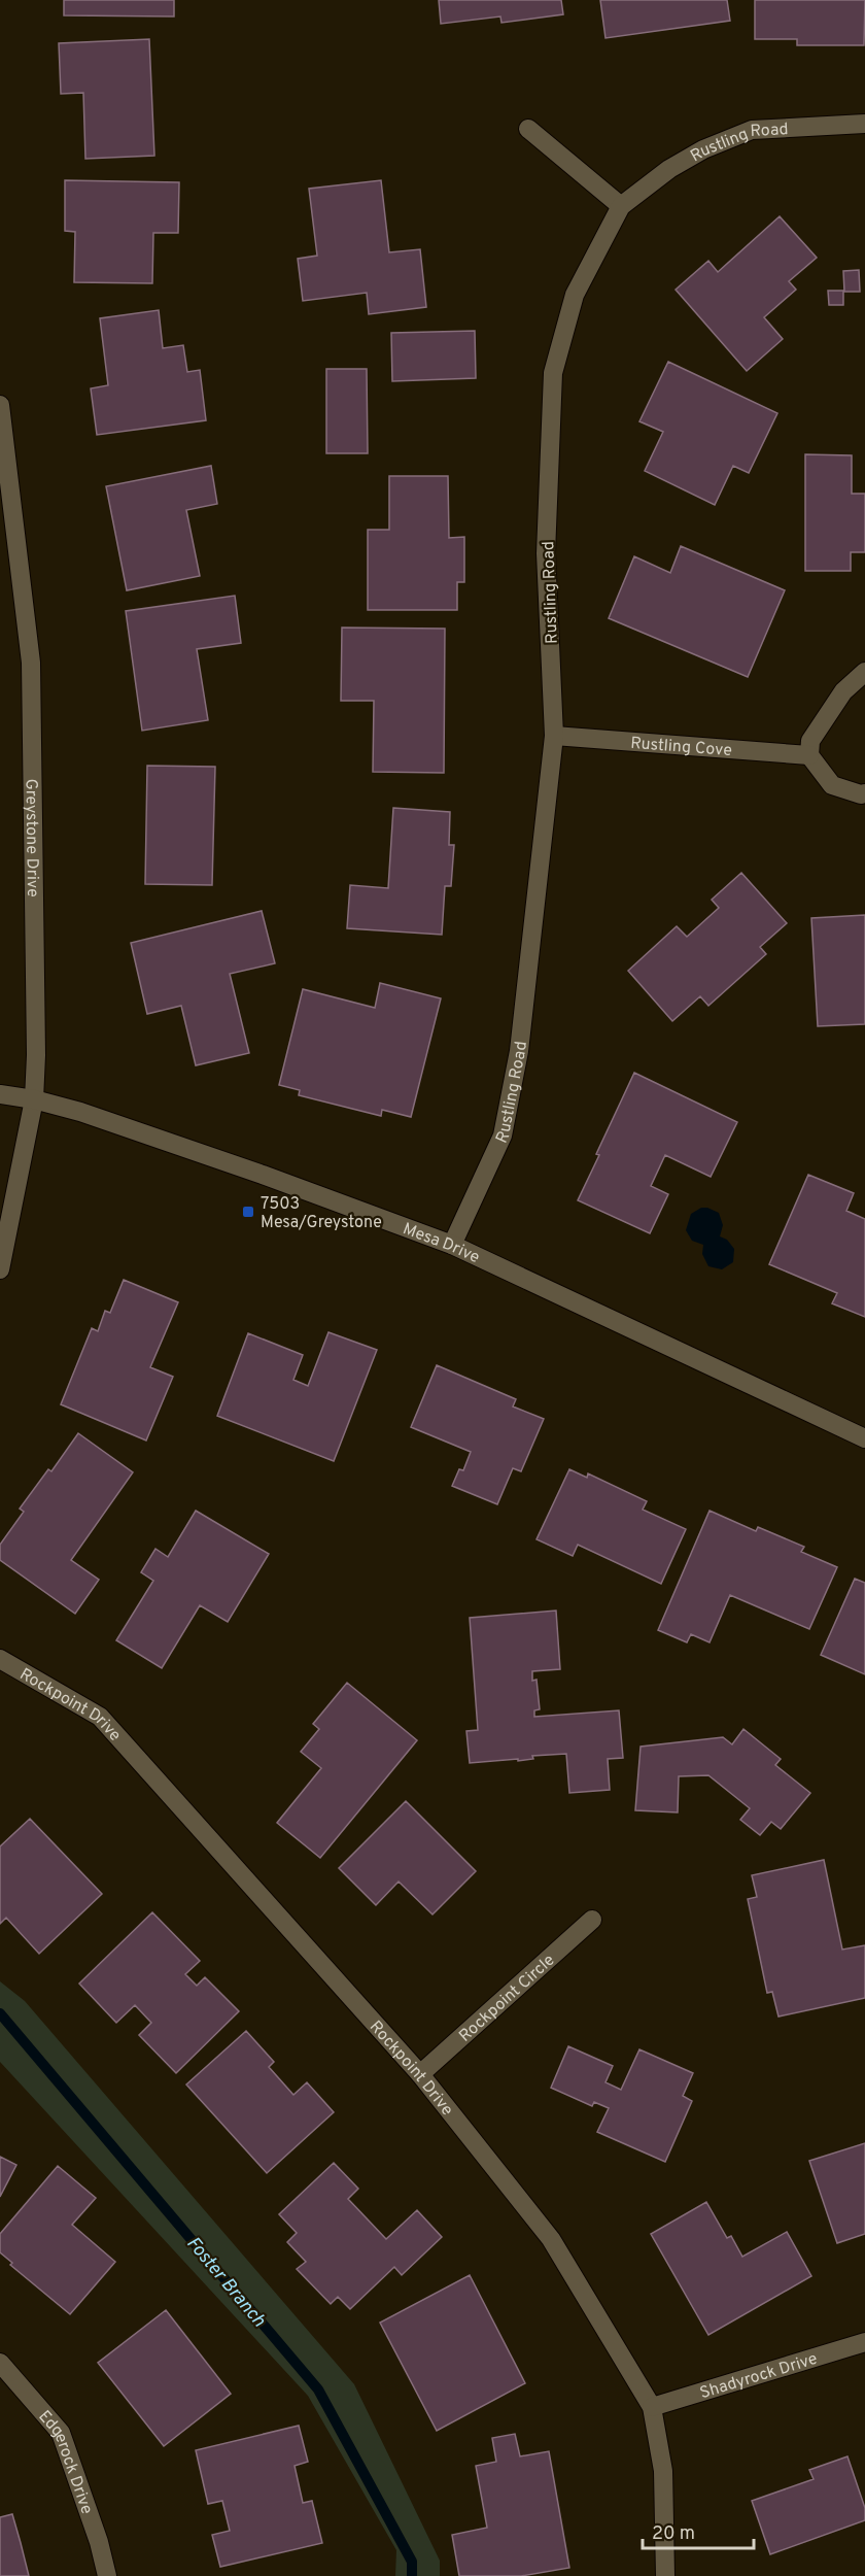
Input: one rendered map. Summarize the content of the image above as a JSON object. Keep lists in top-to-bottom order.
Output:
{
  "streets": {
    "street": [
      "Rustling Road",
      "Rustling Cove",
      "Greystone Drive",
      "Mesa Drive",
      "Rockpoint Drive",
      "Rockpoint Circle",
      "Shadyrock Drive",
      "Edgerock Drive"
    ]
  },
  "crossings": [
    ["Rustling Road", "Rustling Cove"],
    ["Rustling Road", "Mesa Drive"],
    ["Greystone Drive", "Mesa Drive"],
    ["Rockpoint Drive", "Rockpoint Circle"],
    ["Rockpoint Drive", "Shadyrock Drive"]
  ],
  "water": ["Foster Branch"],
  "places": {
    "transit": ["7503 Mesa/Greystone"]
  },
  "scale_bar": "20 m"
}
